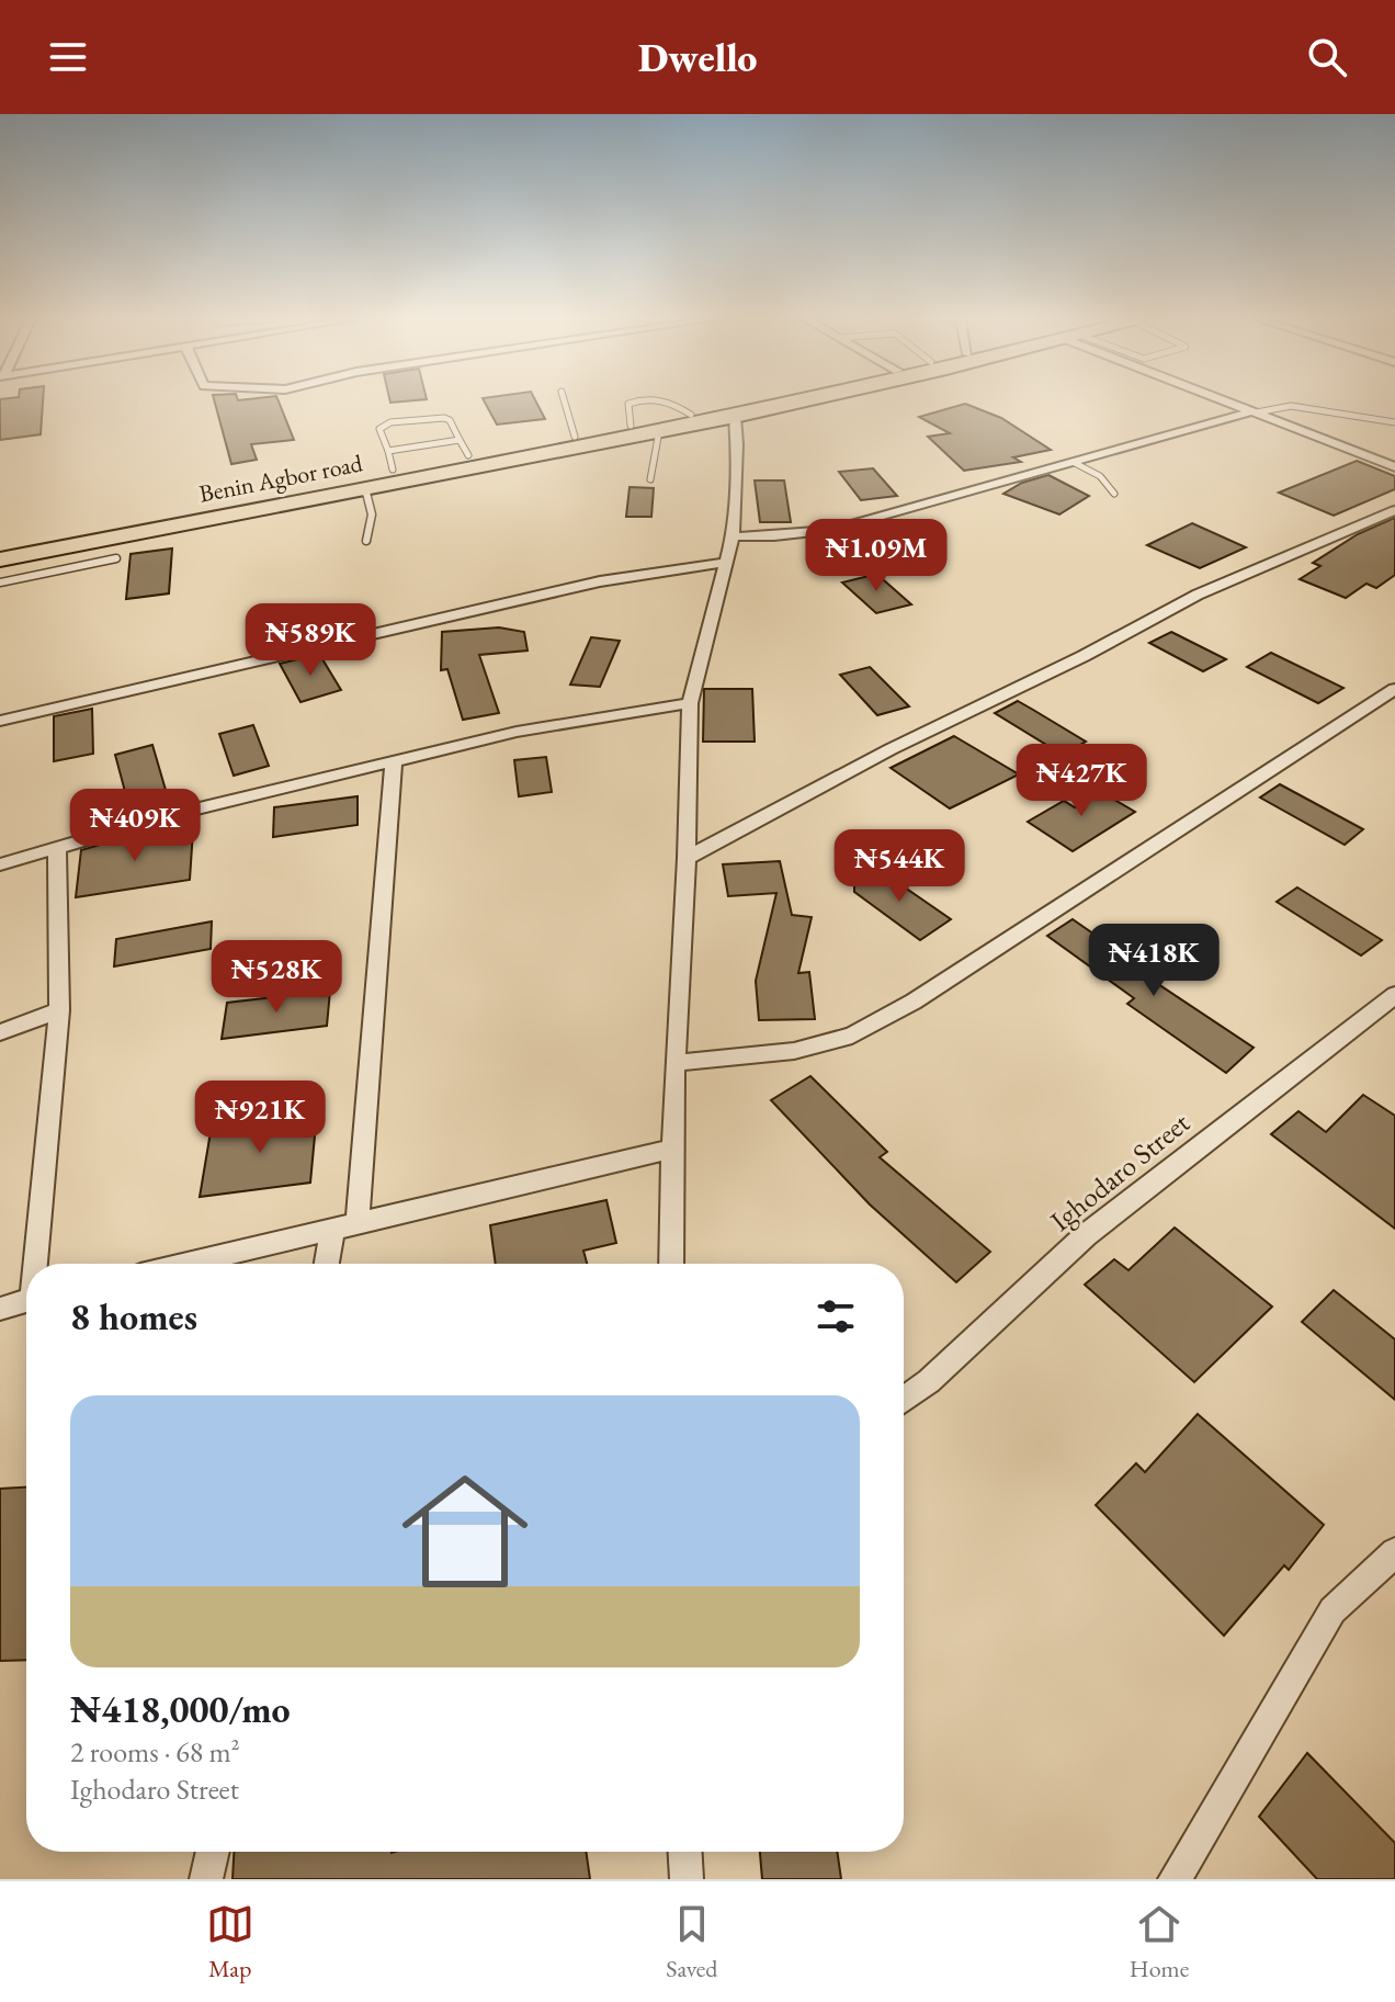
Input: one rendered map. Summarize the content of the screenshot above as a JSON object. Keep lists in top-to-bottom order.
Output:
{
  "streets": {
    "highway": ["Benin Agbor road"],
    "street": ["Ighodaro Street"]
  },
  "page": {
    "header": "Dwello",
    "price": [
      "₦1.09M",
      "₦589K",
      "₦427K",
      "₦409K",
      "₦544K",
      "₦418K",
      "₦528K",
      "₦921K"
    ],
    "heading": "8 homes",
    "list": [
      {
        "name": "₦418,000/mo",
        "note": "2 rooms · 68 m² · Ighodaro Street"
      }
    ],
    "tabs": ["Map", "Saved", "Home"]
  }
}
